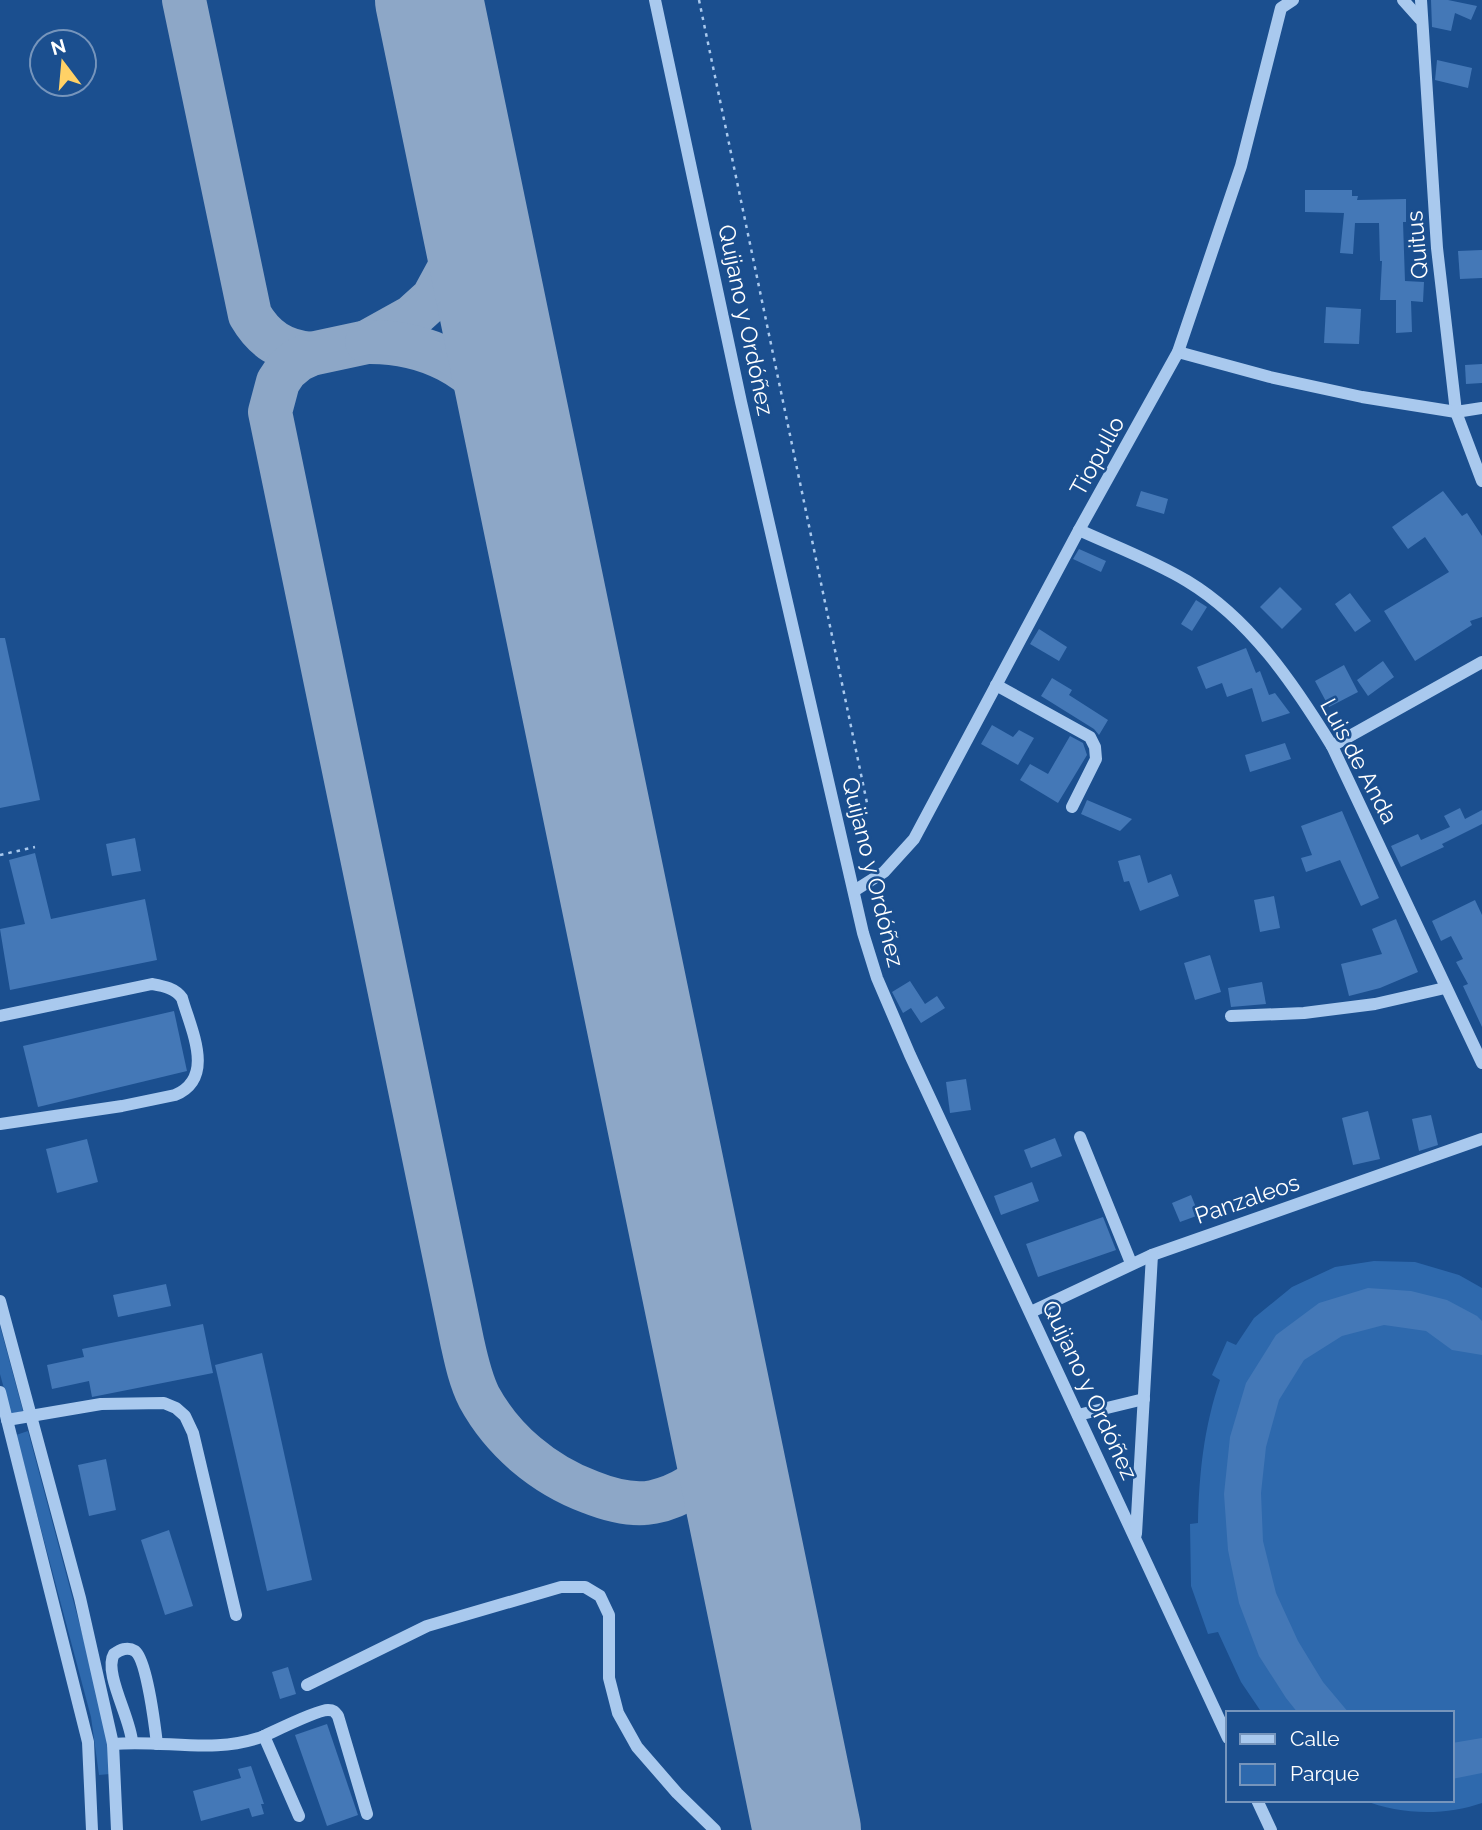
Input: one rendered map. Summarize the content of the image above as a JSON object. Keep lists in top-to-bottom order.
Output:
{
  "streets": {
    "street": [
      "Quitus",
      "Quijano y Ordóñez",
      "Tiopullo",
      "Luis de Anda",
      "Panzaleos"
    ]
  },
  "crossings": [
    ["Quijano y Ordóñez", "Tiopullo"],
    ["Quijano y Ordóñez", "Panzaleos"],
    ["Tiopullo", "Luis de Anda"]
  ],
  "legend": ["Calle", "Parque"],
  "north": "top"
}
